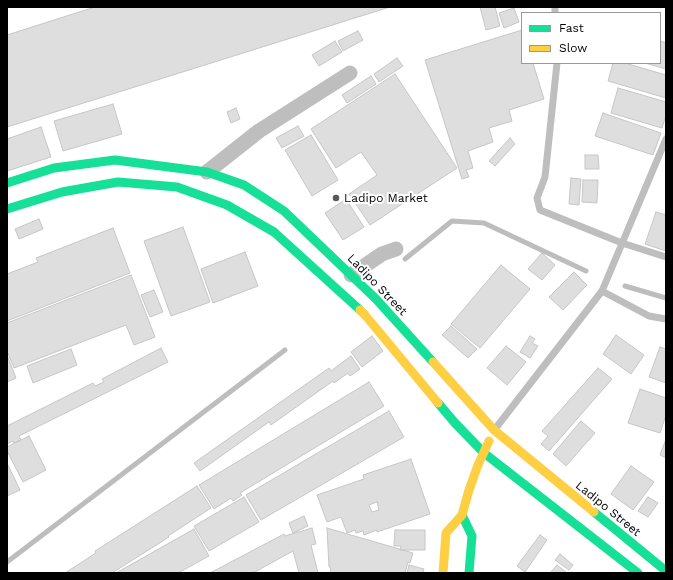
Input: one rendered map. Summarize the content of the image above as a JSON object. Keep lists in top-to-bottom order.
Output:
{
  "streets": {
    "main road": ["Ladipo Street"]
  },
  "places": ["Ladipo Market"],
  "legend": ["Fast", "Slow"]
}
